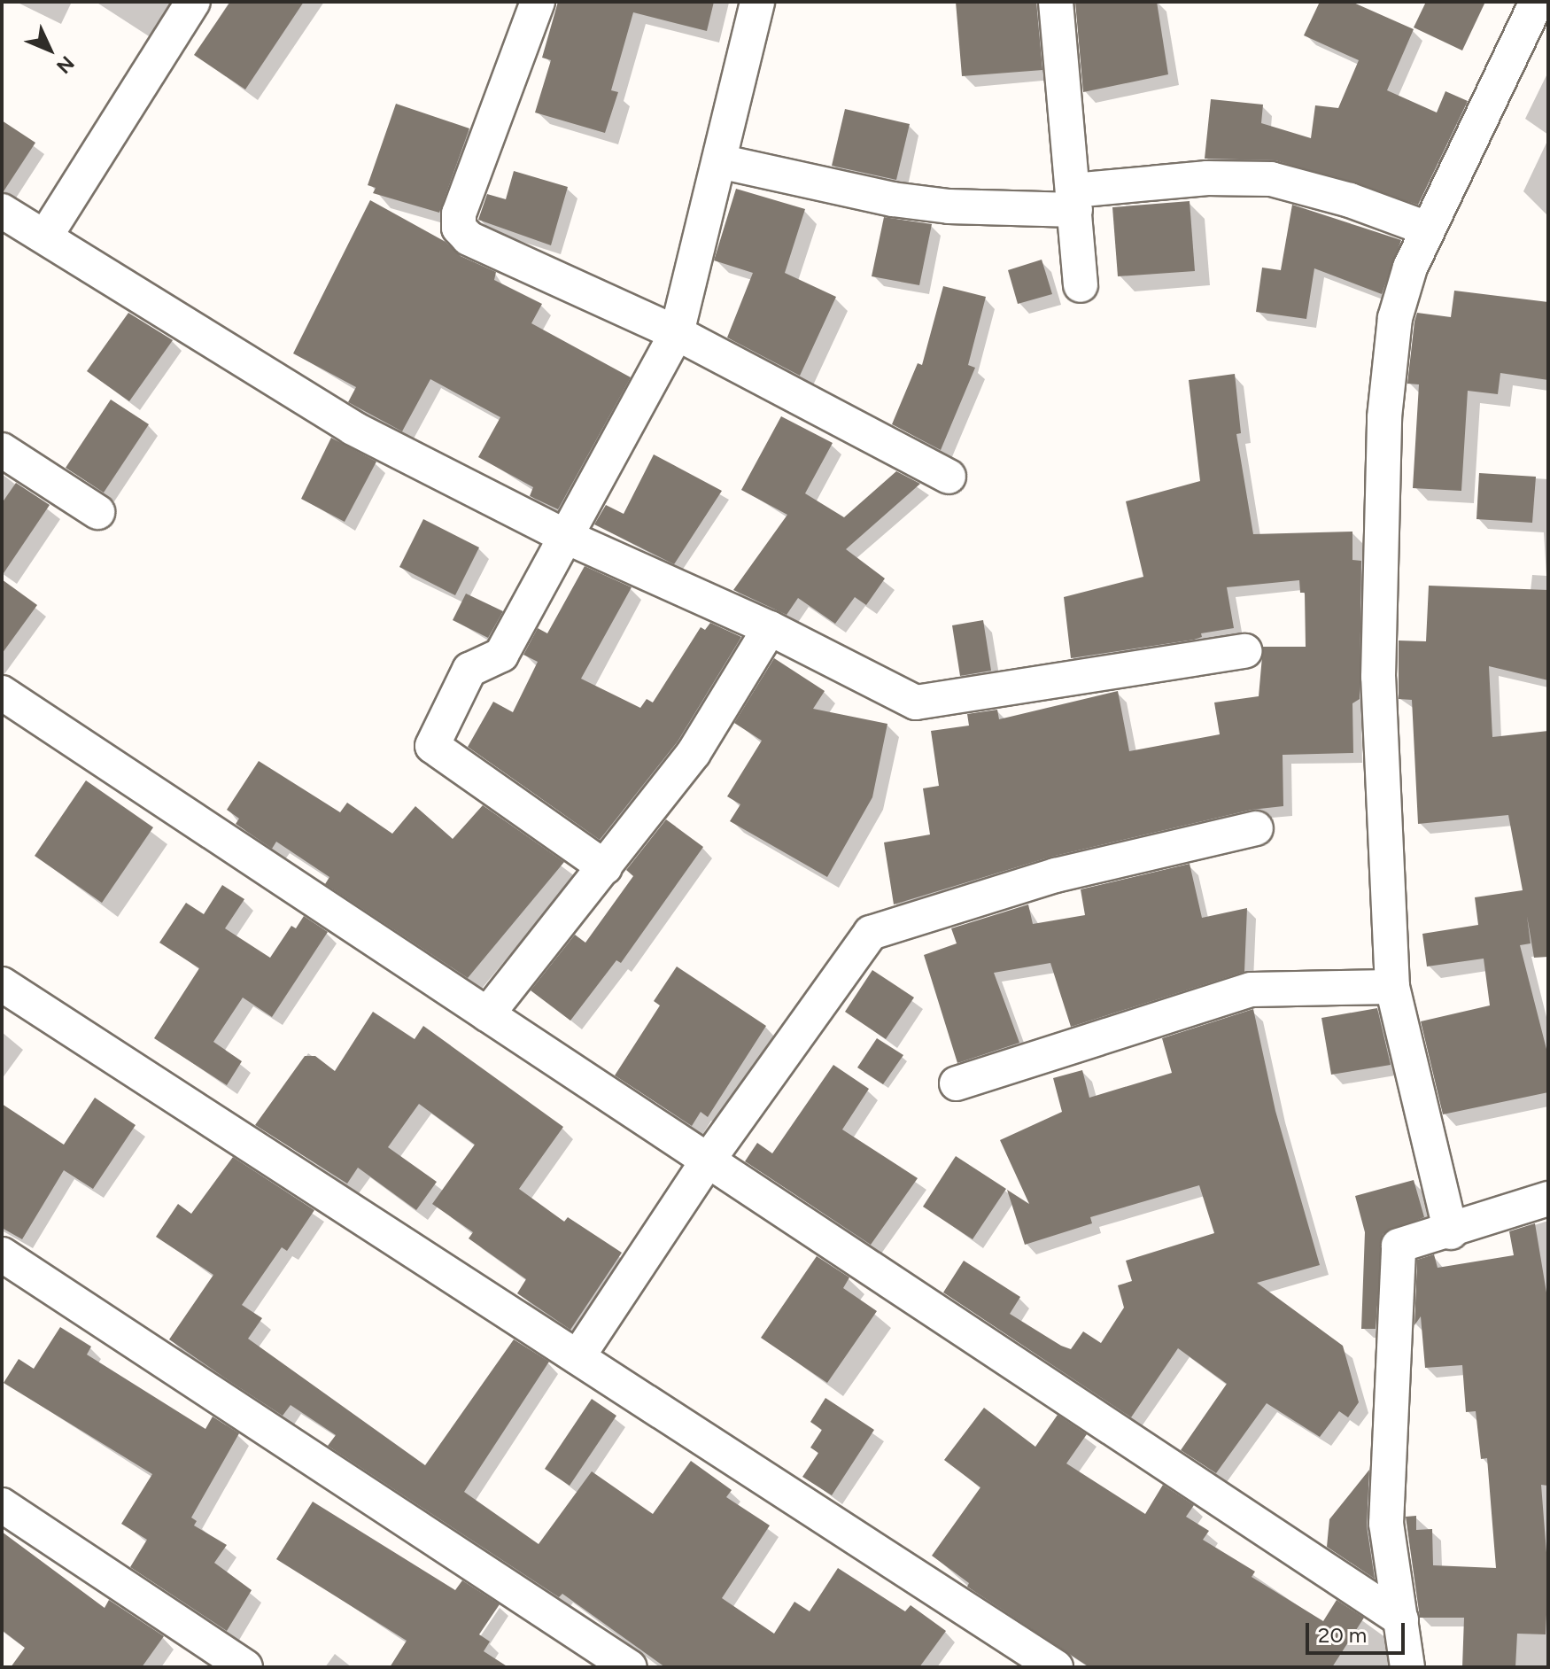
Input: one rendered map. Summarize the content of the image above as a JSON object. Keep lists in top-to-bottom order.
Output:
{
  "scale_bar": "20 m",
  "north": "bottom right"
}
